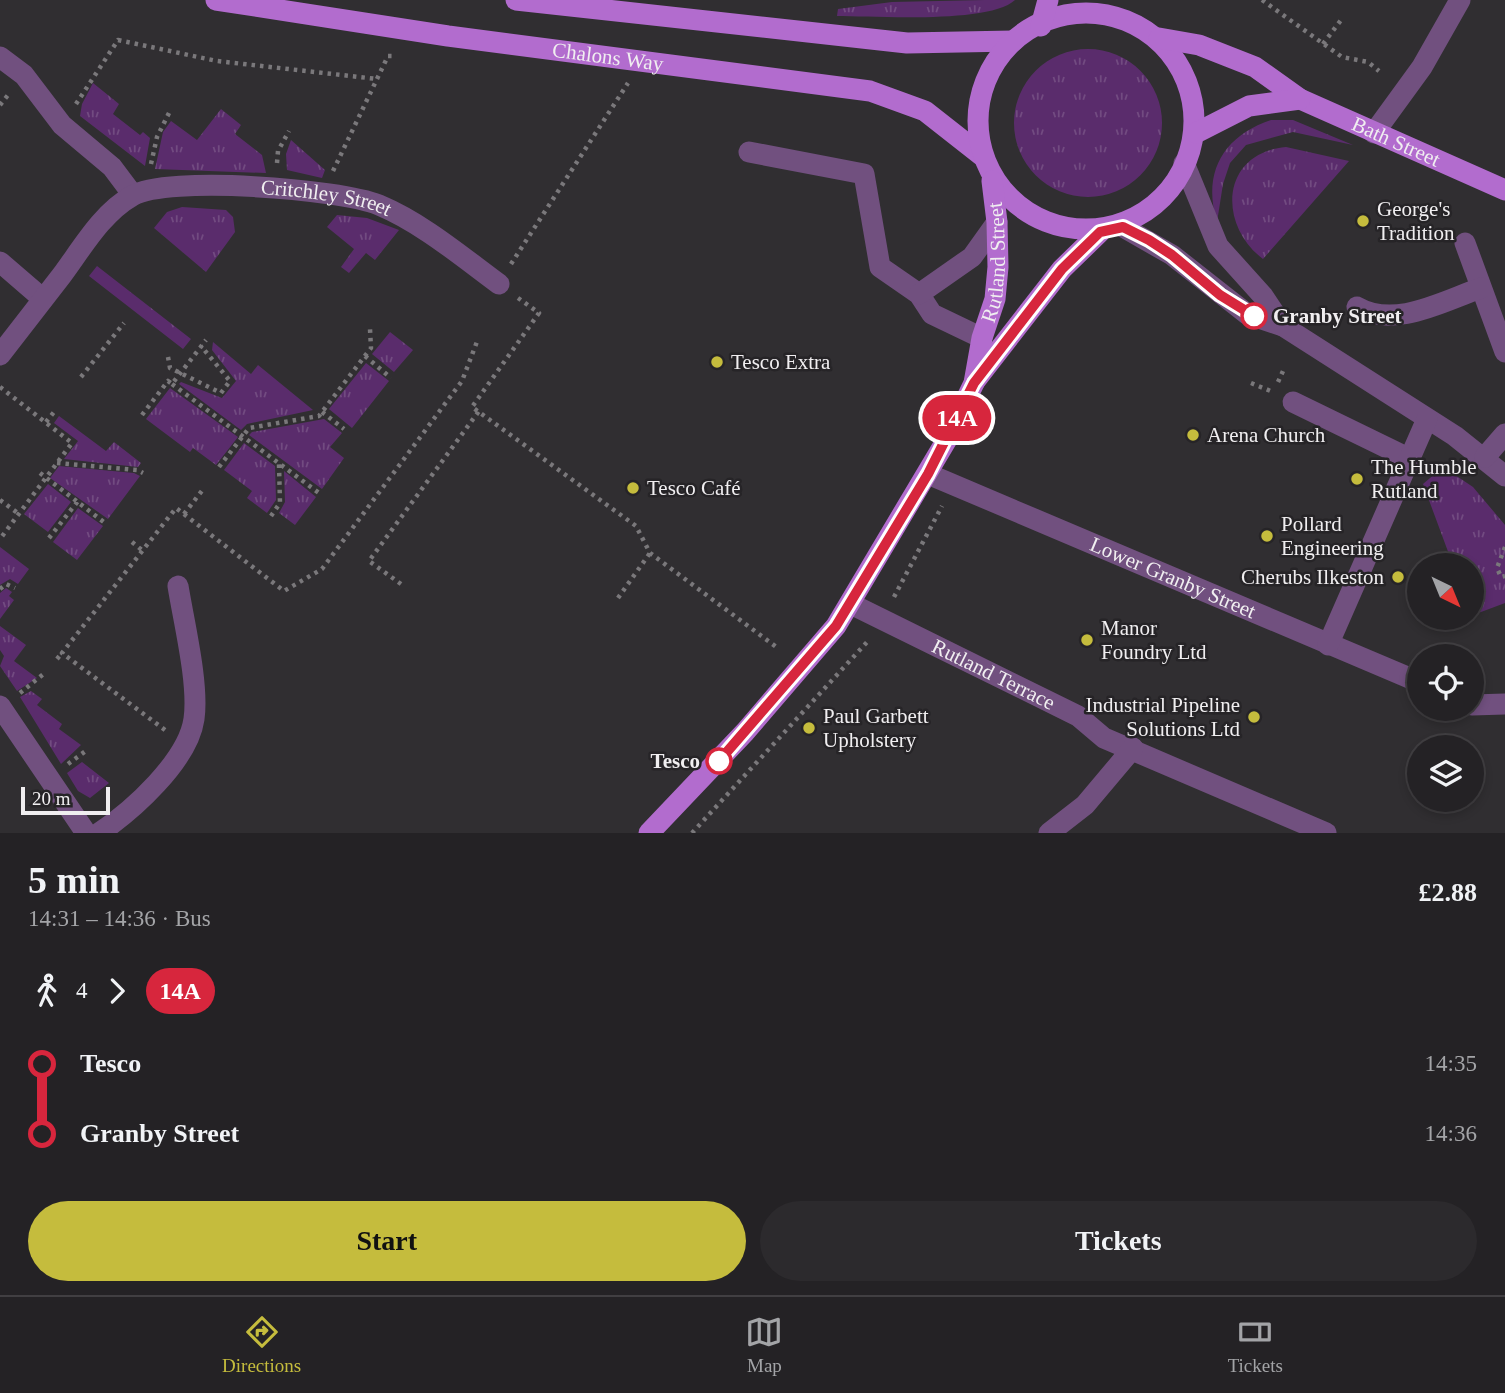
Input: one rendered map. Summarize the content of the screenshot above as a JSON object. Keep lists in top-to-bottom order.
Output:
{
  "streets": {
    "main road": ["Chalons Way", "Bath Street", "Rutland Street"],
    "street": ["Critchley Street", "Lower Granby Street", "Rutland Terrace"]
  },
  "crossings": [
    ["Chalons Way", "Bath Street"],
    ["Chalons Way", "Rutland Street"],
    ["Bath Street", "Rutland Street"],
    ["Rutland Street", "Lower Granby Street"],
    ["Rutland Street", "Rutland Terrace"]
  ],
  "places": [
    "George's Tradition",
    "Granby Street",
    "Tesco Extra",
    "Arena Church",
    "The Humble Rutland",
    "Tesco Café",
    "Pollard Engineering",
    "Cherubs Ilkeston",
    "Manor Foundry Ltd",
    "Industrial Pipeline Solutions Ltd",
    "Paul Garbett Upholstery",
    "Tesco"
  ],
  "lines": ["bus line 14A"],
  "scale_bar": "20 m",
  "north": "bottom right",
  "page": {
    "on_map": "14A",
    "scale": "20 m",
    "heading": ["5 min", "14:31 – 14:36 · Bus", "£2.88"],
    "legs": ["4", "14A"],
    "list": [
      {
        "name": "Tesco",
        "value": "14:35"
      },
      {
        "name": "Granby Street",
        "value": "14:36"
      }
    ],
    "buttons": ["Start", "Tickets"],
    "tabs": ["Directions", "Map", "Tickets"]
  }
}
